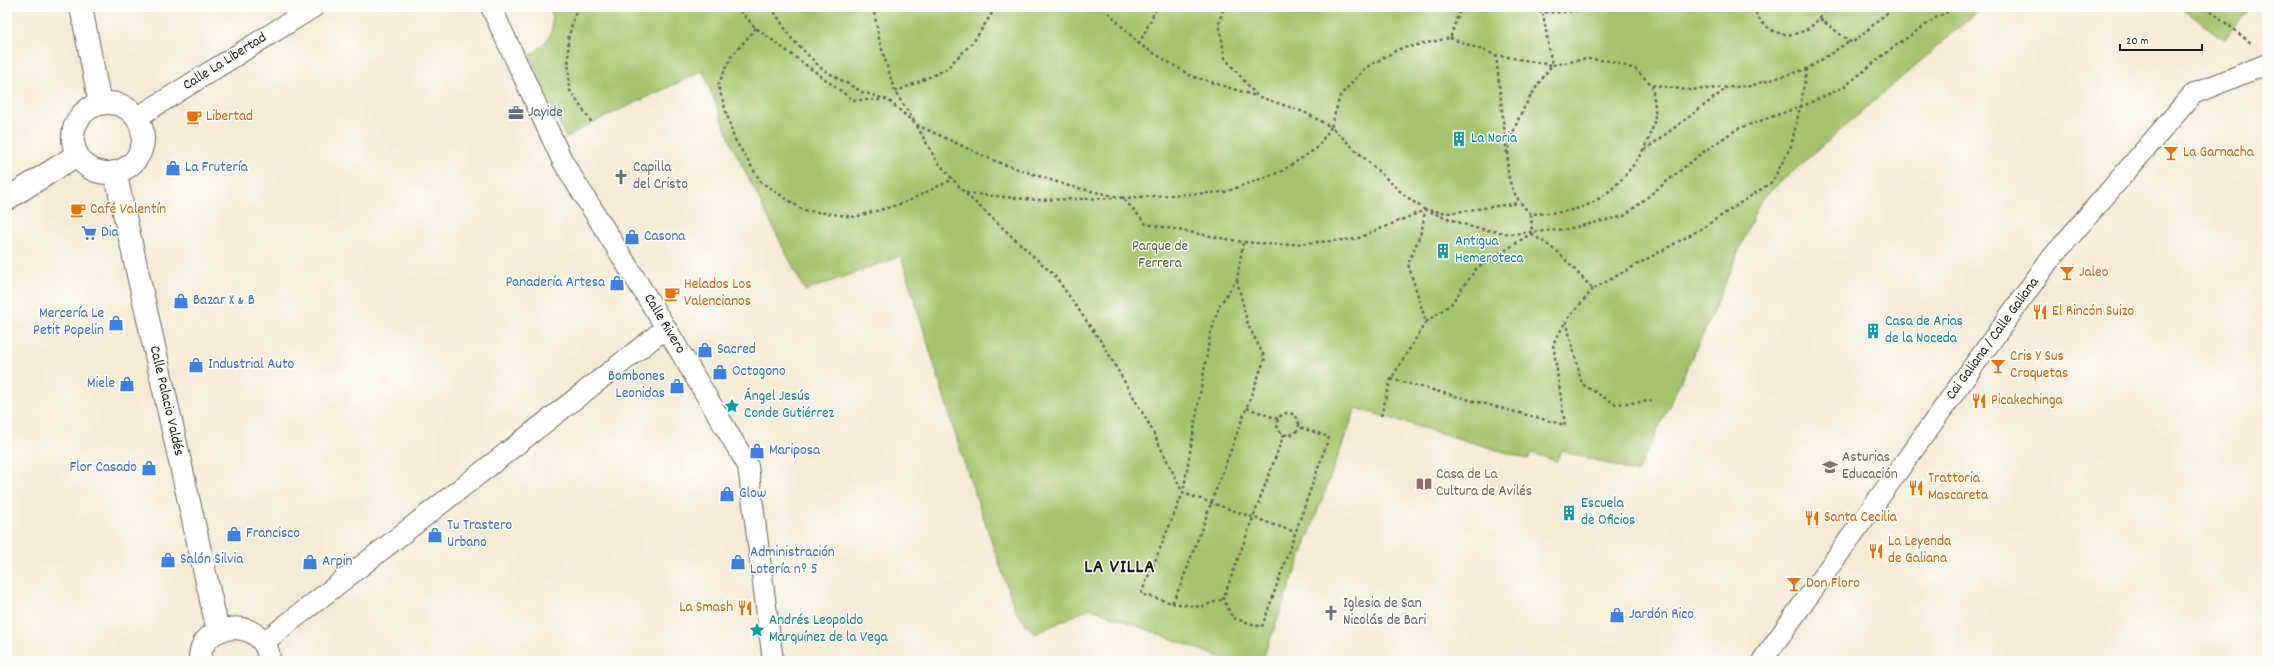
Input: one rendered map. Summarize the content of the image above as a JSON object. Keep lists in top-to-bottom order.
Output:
{
  "streets": {
    "street": [
      "Calle La Libertad",
      "Calle Rivero",
      "Cai Galiana / Calle Galiana",
      "Calle Palacio Valdés"
    ]
  },
  "crossings": [
    ["Calle La Libertad", "Calle Palacio Valdés"]
  ],
  "districts": ["LA VILLA"],
  "parks": ["Parque de Ferrera"],
  "places": {
    "office": ["Jayide"],
    "cafe": ["Libertad", "Café Valentín", "Helados Los Valencianos"],
    "building": [
      "La Noria",
      "Antigua Hemeroteca",
      "Casa de Arias de la Noceda",
      "Escuela de Oficios"
    ],
    "bar": [
      "La Garnacha",
      "Jaleo",
      "Cris Y Sus Croquetas",
      "Don Floro"
    ],
    "shop": [
      "La Frutería",
      "Casona",
      "Panadería Artesa",
      "Bazar X & B",
      "Mercería Le Petit Popelin",
      "Sacred",
      "Industrial Auto",
      "Octogono",
      "Miele",
      "Bombones Leonidas",
      "Mariposa",
      "Flor Casado",
      "Glow",
      "Francisco",
      "Tu Trastero Urbano",
      "Salón Silvia",
      "Arpin",
      "Administración Lotería nº 5",
      "Jardón Rico"
    ],
    "church": ["Capilla del Cristo", "Iglesia de San Nicolás de Bari"],
    "supermarket": ["Dia"],
    "restaurant": [
      "El Rincón Suizo",
      "Picakechinga",
      "Trattoria Mascareta",
      "Santa Cecilia",
      "La Leyenda de Galiana",
      "La Smash"
    ],
    "place": ["Ángel Jesús Conde Gutiérrez", "Andrés Leopoldo Marquínez de la Vega"],
    "school or university": ["Asturias Educación"],
    "library": ["Casa de La Cultura de Avilés"]
  },
  "scale_bar": "20 m"
}
